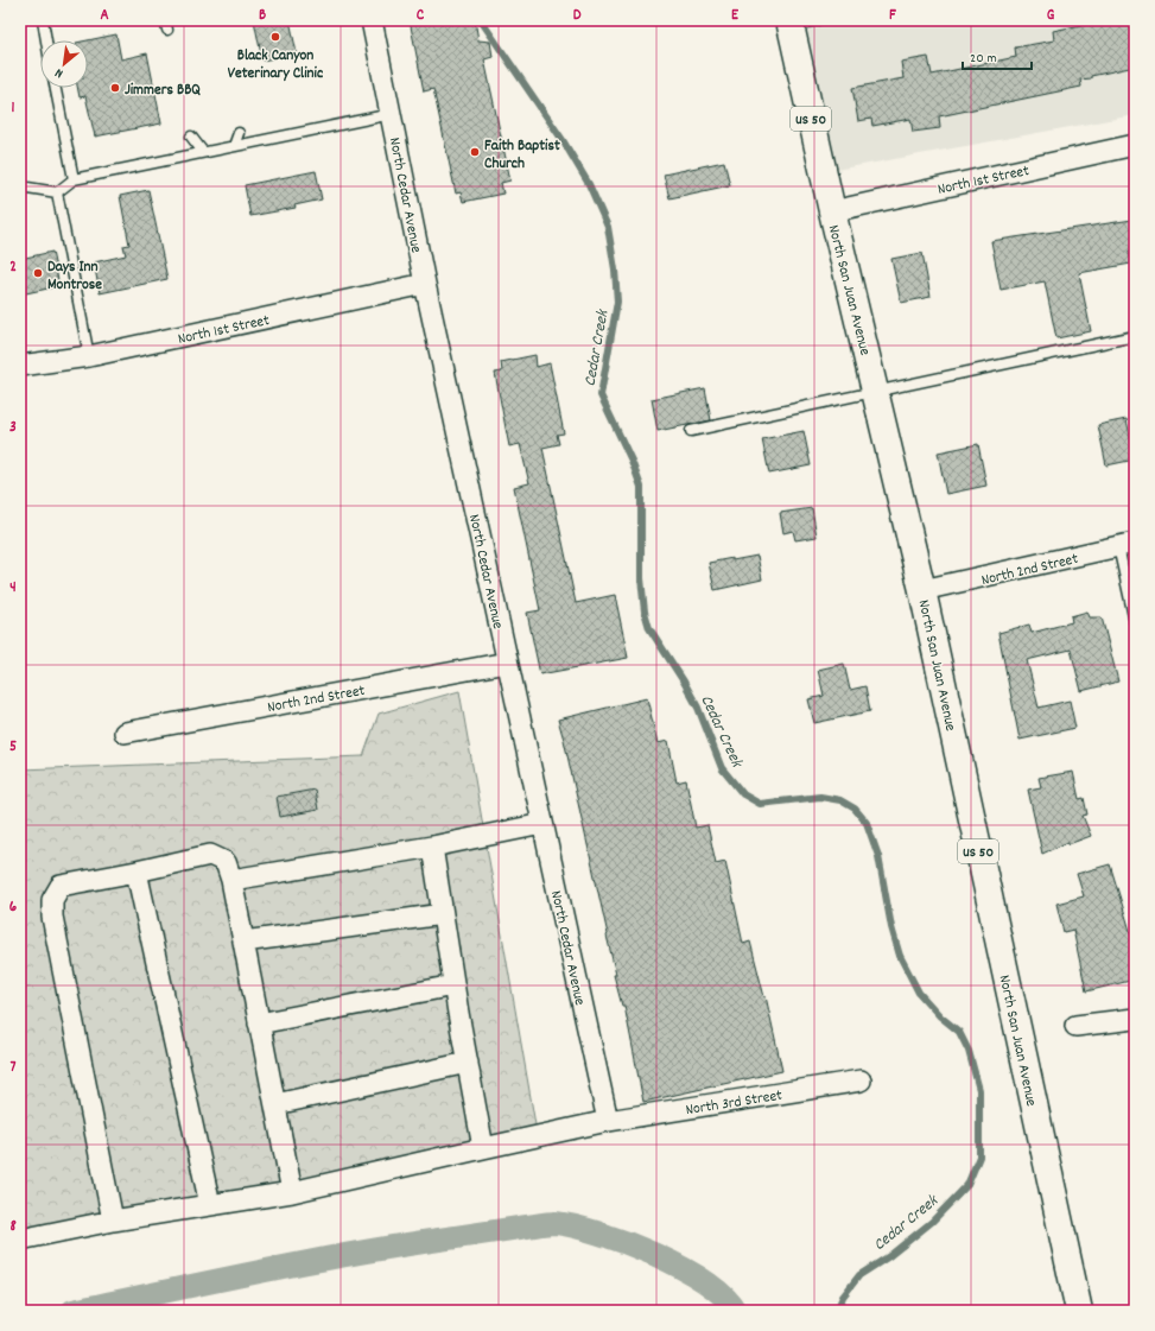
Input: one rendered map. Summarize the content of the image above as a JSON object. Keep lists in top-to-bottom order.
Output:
{
  "streets": {
    "highway": ["US 50", "North San Juan Avenue"],
    "street": [
      "North 1st Street",
      "North Cedar Avenue",
      "North 2nd Street",
      "North 3rd Street"
    ]
  },
  "crossings": [
    ["North 1st Street", "North Cedar Avenue"],
    ["North 1st Street", "North San Juan Avenue"],
    ["North Cedar Avenue", "North 2nd Street"],
    ["North Cedar Avenue", "North 3rd Street"],
    ["North San Juan Avenue", "North 2nd Street"]
  ],
  "water": ["Cedar Creek"],
  "places": [
    "Black Canyon Veterinary Clinic",
    "Jimmers BBQ",
    "Faith Baptist Church",
    "Days Inn Montrose"
  ],
  "scale_bar": "20 m",
  "north": "bottom left",
  "grid": {
    "columns": [
      "A",
      "B",
      "C",
      "D",
      "E",
      "F",
      "G"
    ],
    "rows": [
      "1",
      "2",
      "3",
      "4",
      "5",
      "6",
      "7",
      "8"
    ]
  }
}
